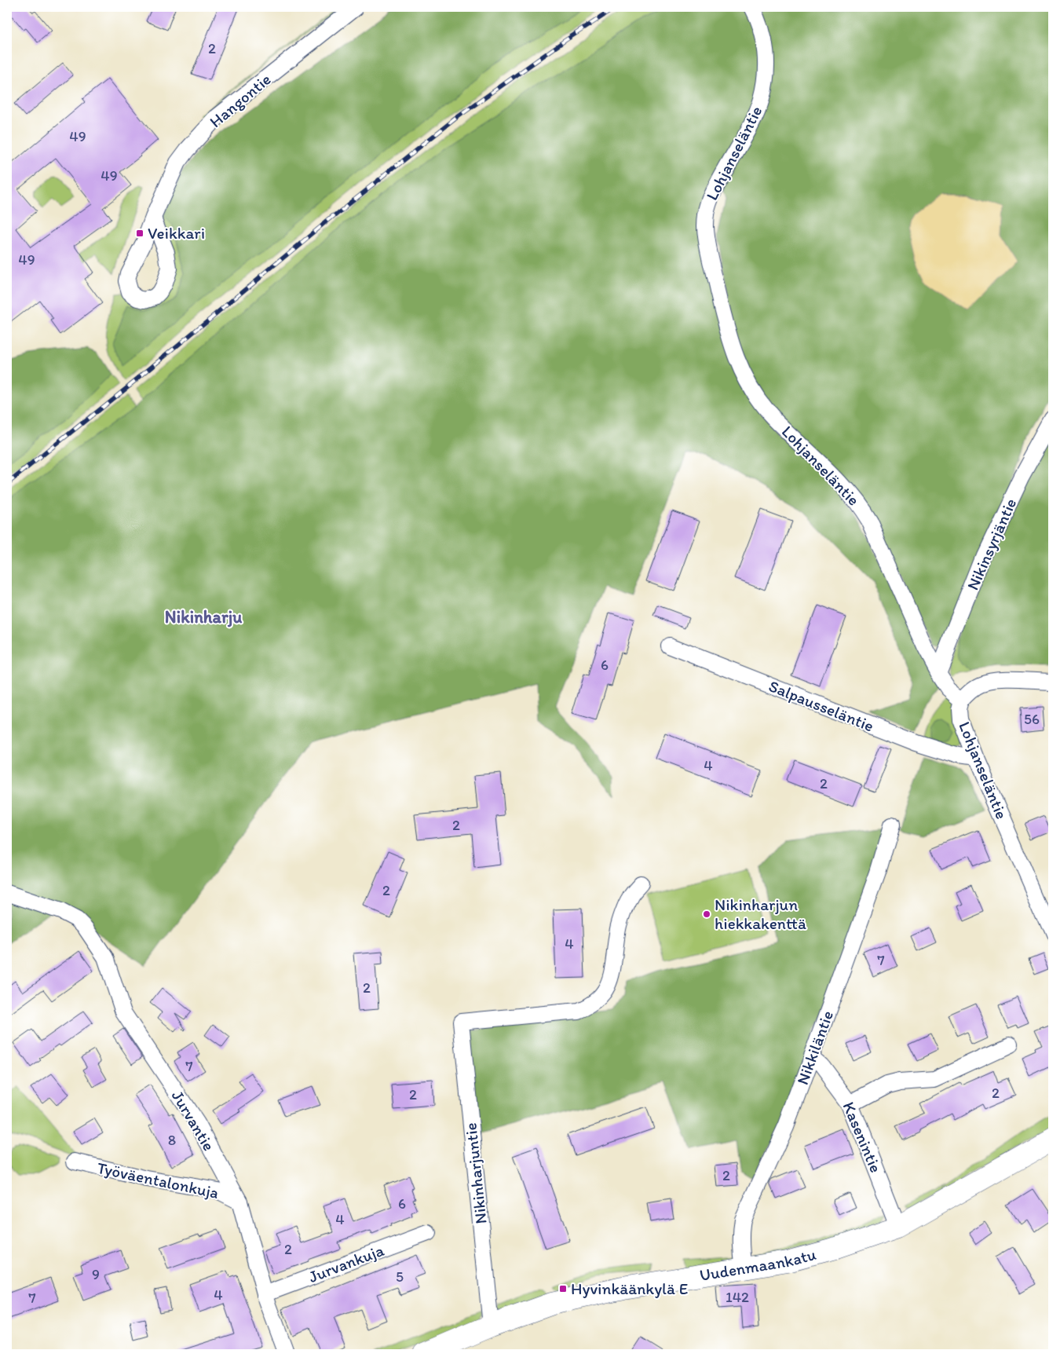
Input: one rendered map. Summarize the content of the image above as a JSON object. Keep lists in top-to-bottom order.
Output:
{
  "streets": {
    "main road": ["Uudenmaankatu"],
    "street": [
      "Hangontie",
      "Lohjanseläntie",
      "Nikinsyrjäntie",
      "Salpausseläntie",
      "Nikkiläntie",
      "Jurvantie",
      "Kasenintie",
      "Nikinharjuntie",
      "Työväentalonkuja",
      "Jurvankuja"
    ]
  },
  "crossings": [
    ["Lohjanseläntie", "Nikinsyrjäntie"],
    ["Lohjanseläntie", "Salpausseläntie"],
    ["Nikkiläntie", "Kasenintie"],
    ["Nikkiläntie", "Uudenmaankatu"],
    ["Jurvantie", "Työväentalonkuja"],
    ["Jurvantie", "Jurvankuja"],
    ["Kasenintie", "Uudenmaankatu"],
    ["Nikinharjuntie", "Uudenmaankatu"]
  ],
  "districts": ["Nikinharju"],
  "places": {
    "transit": ["Veikkari", "Hyvinkäänkylä E"],
    "other": ["Nikinharjun hiekkakenttä"]
  },
  "house_numbers": [
    "2",
    "49",
    "49",
    "49",
    "6",
    "56",
    "4",
    "2",
    "2",
    "2",
    "4",
    "7",
    "2",
    "7",
    "2",
    "2",
    "8",
    "2",
    "6",
    "4",
    "2",
    "9",
    "5",
    "4",
    "142",
    "7"
  ]
}
